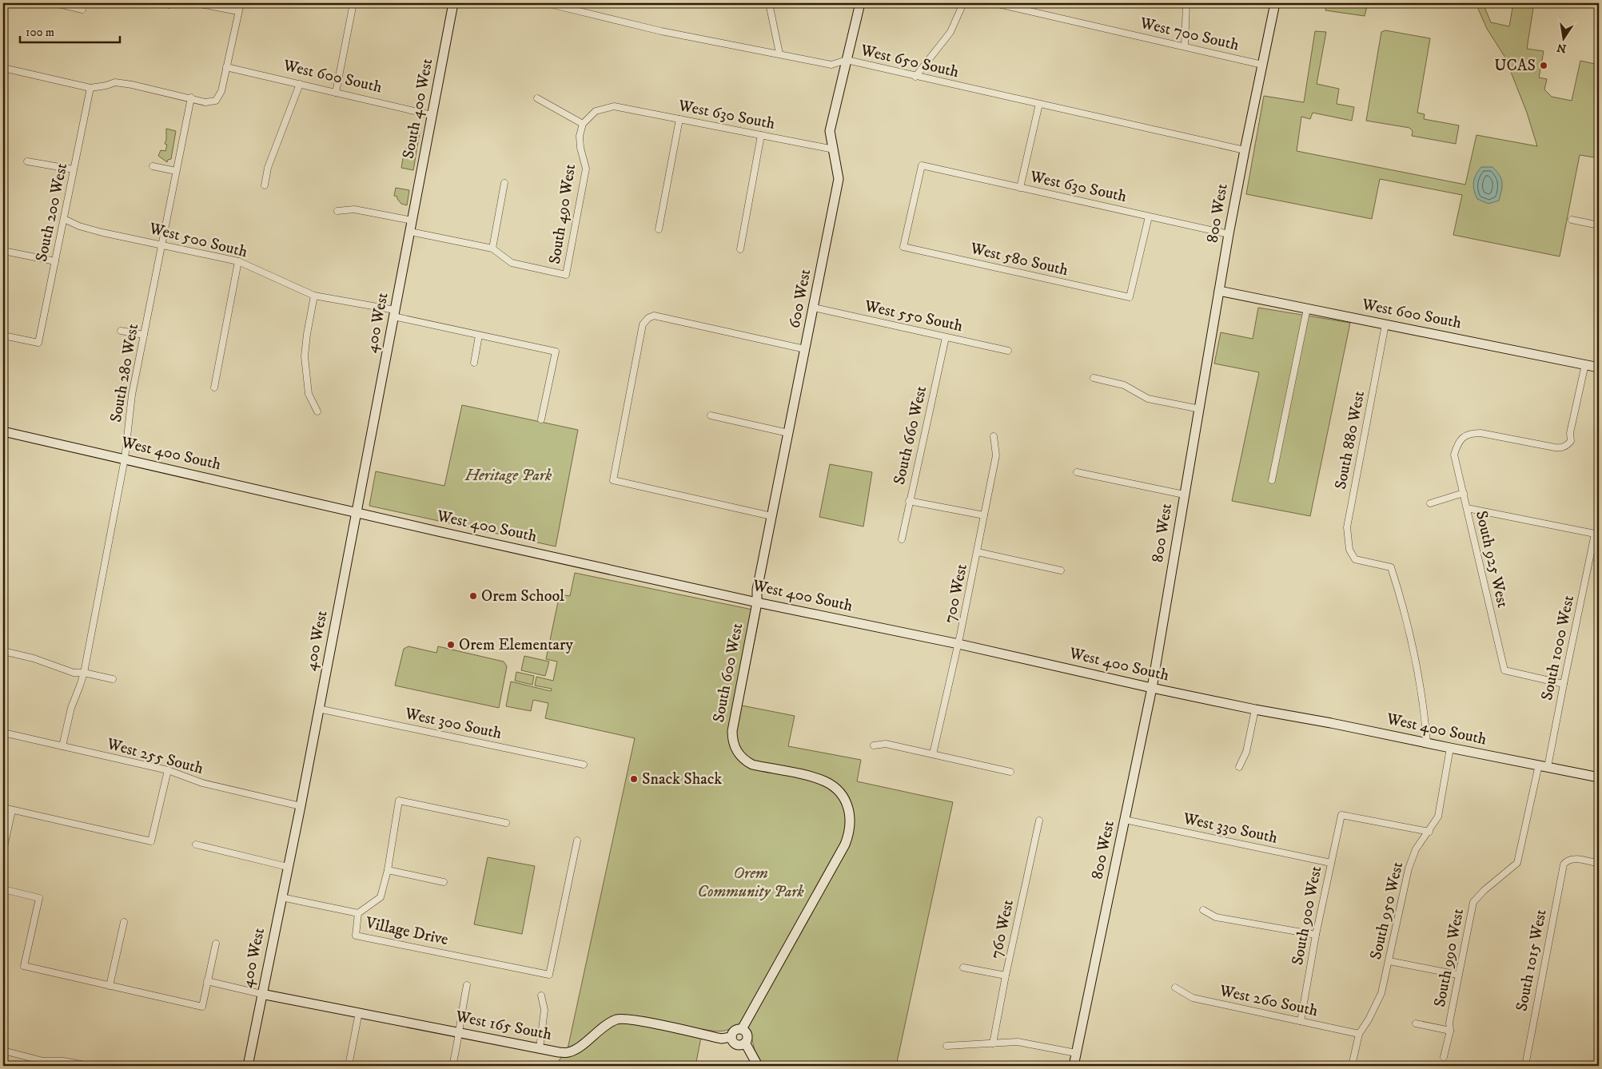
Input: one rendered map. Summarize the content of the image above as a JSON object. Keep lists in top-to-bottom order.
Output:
{
  "streets": {
    "street": [
      "West 700 South",
      "West 650 South",
      "West 600 South",
      "South 400 West",
      "West 630 South",
      "South 200 West",
      "800 West",
      "South 490 West",
      "West 500 South",
      "West 580 South",
      "600 West",
      "West 550 South",
      "400 West",
      "South 280 West",
      "South 660 West",
      "South 880 West",
      "West 400 South",
      "South 925 West",
      "700 West",
      "South 1000 West",
      "South 600 West",
      "West 300 South",
      "West 255 South",
      "West 330 South",
      "South 950 West",
      "South 900 West",
      "760 West",
      "Village Drive",
      "South 990 West",
      "South 1015 West",
      "West 260 South",
      "West 165 South"
    ]
  },
  "crossings": [
    ["West 700 South", "800 West"],
    ["West 650 South", "800 West"],
    ["West 650 South", "600 West"],
    ["West 600 South", "South 400 West"],
    ["West 600 South", "800 West"],
    ["West 600 South", "South 880 West"],
    ["West 600 South", "South 925 West"],
    ["South 400 West", "400 West"],
    ["West 630 South", "800 West"],
    ["West 630 South", "South 490 West"],
    ["West 630 South", "West 580 South"],
    ["West 630 South", "600 West"],
    ["South 200 West", "West 500 South"],
    ["800 West", "West 400 South"],
    ["800 West", "West 330 South"],
    ["West 500 South", "400 West"],
    ["West 500 South", "South 280 West"],
    ["600 West", "West 550 South"],
    ["600 West", "West 400 South"],
    ["600 West", "South 600 West"],
    ["West 550 South", "South 660 West"],
    ["400 West", "West 400 South"],
    ["400 West", "West 300 South"],
    ["400 West", "West 255 South"],
    ["400 West", "Village Drive"],
    ["400 West", "West 165 South"],
    ["South 280 West", "West 400 South"],
    ["South 280 West", "West 255 South"],
    ["South 880 West", "West 400 South"],
    ["West 400 South", "700 West"],
    ["West 400 South", "South 1000 West"],
    ["West 400 South", "South 600 West"],
    ["West 400 South", "South 950 West"],
    ["West 400 South", "South 990 West"],
    ["South 925 West", "South 1000 West"],
    ["South 1000 West", "South 990 West"],
    ["South 600 West", "West 165 South"],
    ["West 330 South", "South 900 West"],
    ["South 950 West", "South 900 West"],
    ["South 950 West", "West 260 South"],
    ["South 900 West", "West 260 South"]
  ],
  "parks": ["Heritage Park", "Orem Community Park"],
  "places": [
    "UCAS",
    "Orem School",
    "Orem Elementary",
    "Snack Shack"
  ],
  "scale_bar": "100 m",
  "north": "bottom"
}
